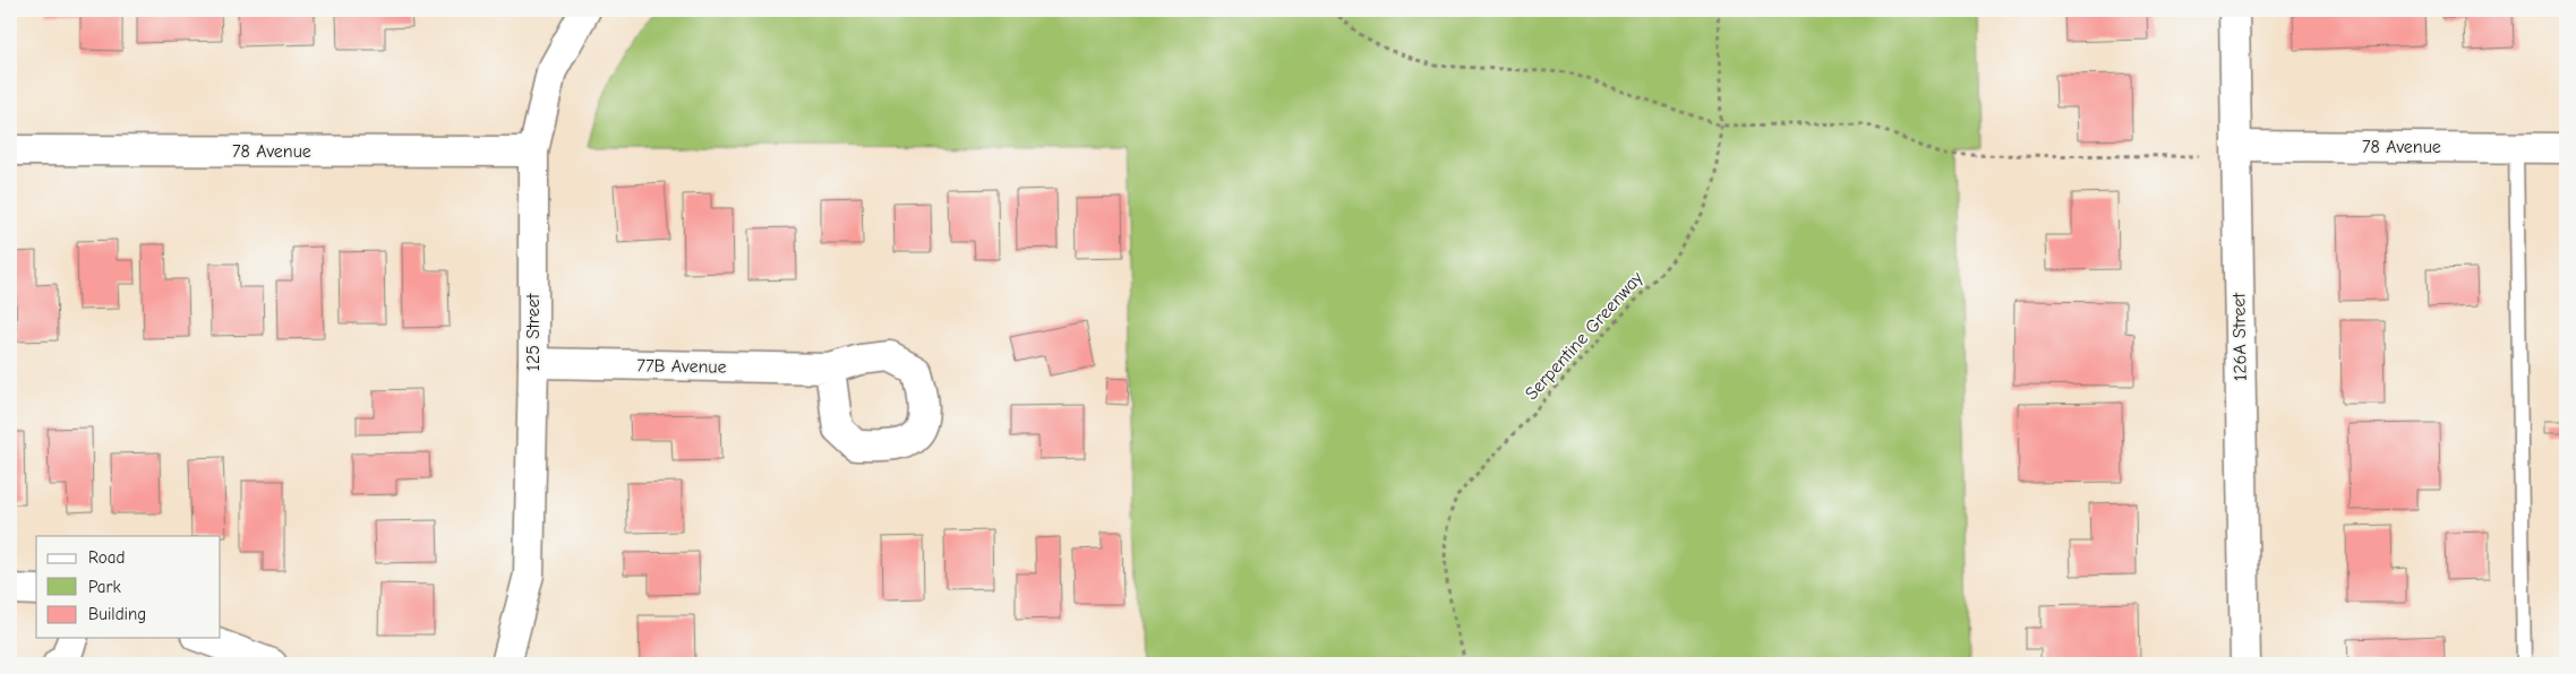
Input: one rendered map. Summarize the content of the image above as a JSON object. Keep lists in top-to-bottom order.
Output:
{
  "streets": {
    "street": [
      "78 Avenue",
      "125 Street",
      "126A Street",
      "77B Avenue"
    ],
    "path": ["Serpentine Greenway"]
  },
  "crossings": [
    ["78 Avenue", "125 Street"],
    ["78 Avenue", "126A Street"],
    ["125 Street", "77B Avenue"]
  ],
  "legend": ["Road", "Park", "Building"]
}
